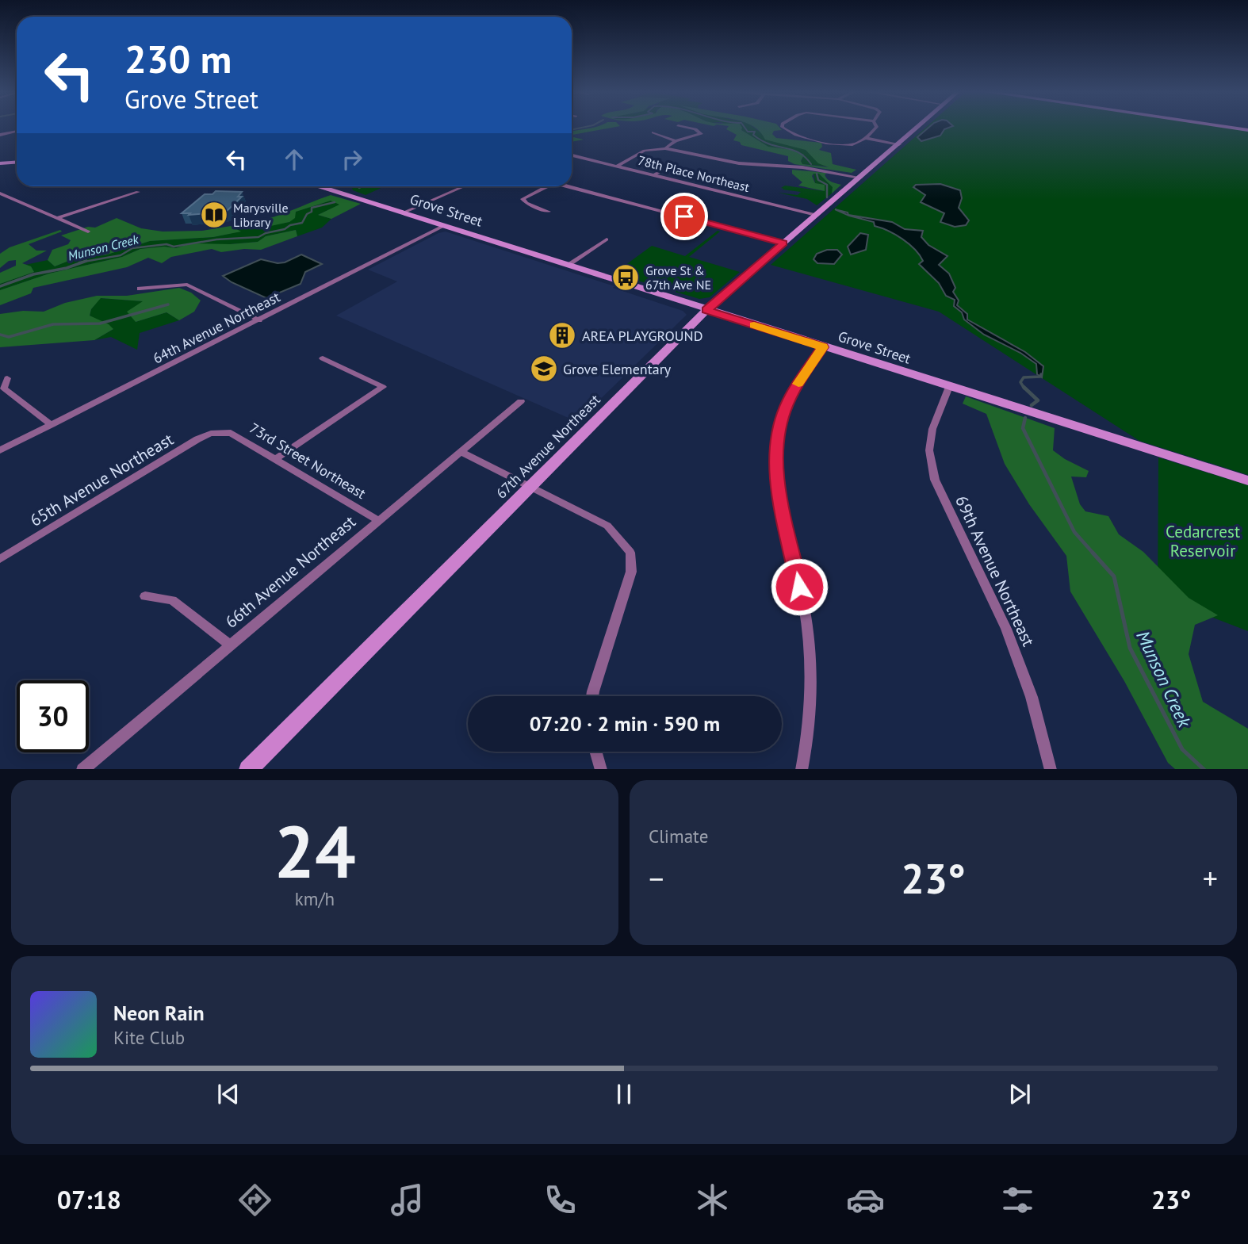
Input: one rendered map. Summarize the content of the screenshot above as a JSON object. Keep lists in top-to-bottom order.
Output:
{
  "streets": {
    "street": [
      "78th Place Northeast",
      "Grove Street",
      "64th Avenue Northeast",
      "67th Avenue Northeast",
      "73rd Street Northeast",
      "65th Avenue Northeast",
      "69th Avenue Northeast",
      "66th Avenue Northeast"
    ]
  },
  "crossings": [
    ["78th Place Northeast", "67th Avenue Northeast"],
    ["Grove Street", "64th Avenue Northeast"],
    ["Grove Street", "67th Avenue Northeast"],
    ["Grove Street", "69th Avenue Northeast"],
    ["73rd Street Northeast", "65th Avenue Northeast"],
    ["73rd Street Northeast", "66th Avenue Northeast"]
  ],
  "water": ["Munson Creek"],
  "parks": ["Cedarcrest Reservoir"],
  "places": {
    "library": ["Marysville Library"],
    "bus stop": ["Grove St & 67th Ave NE"],
    "building": ["AREA PLAYGROUND"],
    "school or university": ["Grove Elementary"]
  },
  "page": {
    "turn": ["230 m", "Grove Street"],
    "limit": "30",
    "trip": "07:20 · 2 min · 590 m",
    "tile": [
      ["24", "km/h"],
      "Climate"
    ],
    "heat": ["−", "23°", "+"],
    "song": ["Neon Rain", "Kite Club"],
    "tabs": ["07:18", "23°"]
  }
}
